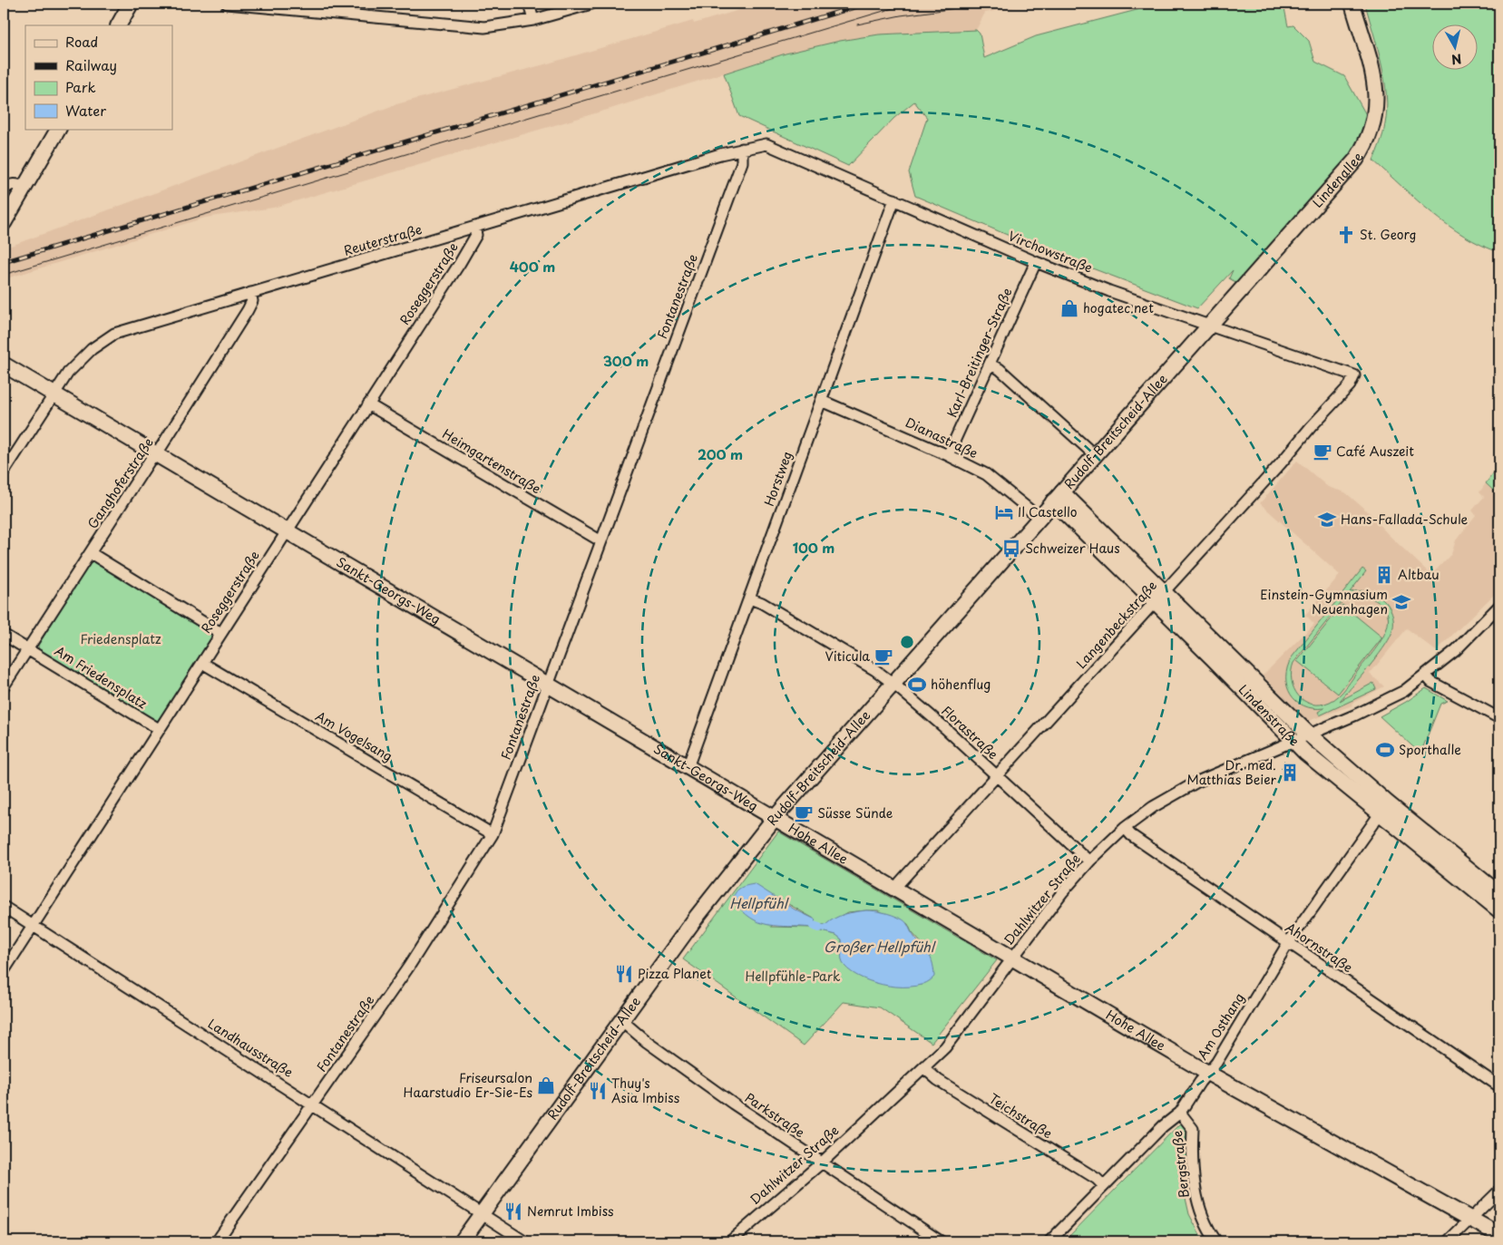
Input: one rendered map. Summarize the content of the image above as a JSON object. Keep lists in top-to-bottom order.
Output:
{
  "streets": {
    "street": [
      "Lindenallee",
      "Reuterstraße",
      "Virchowstraße",
      "Roseggerstraße",
      "Fontanestraße",
      "Karl-Breitinger-Straße",
      "Rudolf-Breitscheid-Allee",
      "Dianastraße",
      "Heimgartenstraße",
      "Horstweg",
      "Ganghoferstraße",
      "Sankt-Georgs-Weg",
      "Langenbeckstraße",
      "Am Friedensplatz",
      "Lindenstraße",
      "Florastraße",
      "Am Vogelsang",
      "Hohe Allee",
      "Dahlwitzer Straße",
      "Ahornstraße",
      "Am Osthang",
      "Landhausstraße",
      "Parkstraße",
      "Teichstraße",
      "Bergstraße"
    ]
  },
  "crossings": [
    ["Lindenallee", "Virchowstraße"],
    ["Lindenallee", "Rudolf-Breitscheid-Allee"],
    ["Reuterstraße", "Virchowstraße"],
    ["Reuterstraße", "Roseggerstraße"],
    ["Reuterstraße", "Fontanestraße"],
    ["Reuterstraße", "Ganghoferstraße"],
    ["Reuterstraße", "Sankt-Georgs-Weg"],
    ["Virchowstraße", "Fontanestraße"],
    ["Virchowstraße", "Karl-Breitinger-Straße"],
    ["Virchowstraße", "Rudolf-Breitscheid-Allee"],
    ["Virchowstraße", "Horstweg"],
    ["Virchowstraße", "Langenbeckstraße"],
    ["Roseggerstraße", "Heimgartenstraße"],
    ["Roseggerstraße", "Sankt-Georgs-Weg"],
    ["Roseggerstraße", "Am Friedensplatz"],
    ["Roseggerstraße", "Am Vogelsang"],
    ["Roseggerstraße", "Landhausstraße"],
    ["Fontanestraße", "Heimgartenstraße"],
    ["Fontanestraße", "Sankt-Georgs-Weg"],
    ["Fontanestraße", "Am Vogelsang"],
    ["Fontanestraße", "Landhausstraße"],
    ["Karl-Breitinger-Straße", "Dianastraße"],
    ["Rudolf-Breitscheid-Allee", "Dianastraße"],
    ["Rudolf-Breitscheid-Allee", "Sankt-Georgs-Weg"],
    ["Rudolf-Breitscheid-Allee", "Lindenstraße"],
    ["Rudolf-Breitscheid-Allee", "Florastraße"],
    ["Rudolf-Breitscheid-Allee", "Hohe Allee"],
    ["Rudolf-Breitscheid-Allee", "Landhausstraße"],
    ["Rudolf-Breitscheid-Allee", "Parkstraße"],
    ["Dianastraße", "Horstweg"],
    ["Horstweg", "Sankt-Georgs-Weg"],
    ["Horstweg", "Florastraße"],
    ["Ganghoferstraße", "Sankt-Georgs-Weg"],
    ["Ganghoferstraße", "Am Friedensplatz"],
    ["Sankt-Georgs-Weg", "Hohe Allee"],
    ["Langenbeckstraße", "Lindenstraße"],
    ["Langenbeckstraße", "Florastraße"],
    ["Langenbeckstraße", "Hohe Allee"],
    ["Lindenstraße", "Dahlwitzer Straße"],
    ["Lindenstraße", "Am Osthang"],
    ["Florastraße", "Dahlwitzer Straße"],
    ["Hohe Allee", "Dahlwitzer Straße"],
    ["Hohe Allee", "Am Osthang"],
    ["Dahlwitzer Straße", "Ahornstraße"],
    ["Dahlwitzer Straße", "Parkstraße"],
    ["Dahlwitzer Straße", "Teichstraße"],
    ["Ahornstraße", "Am Osthang"],
    ["Am Osthang", "Teichstraße"],
    ["Am Osthang", "Bergstraße"]
  ],
  "water": ["Hellpfühl", "Großer Hellpfühl"],
  "parks": ["Friedensplatz", "Hellpfühle-Park"],
  "places": {
    "church": ["St. Georg"],
    "shop": ["hogatec.net", "Friseursalon Haarstudio Er-Sie-Es"],
    "cafe": ["Café Auszeit", "Viticula", "Süsse Sünde"],
    "hotel": ["Il Castello"],
    "school or university": ["Hans-Fallada-Schule", "Einstein-Gymnasium Neuenhagen"],
    "bus stop": ["Schweizer Haus"],
    "building": ["Altbau", "Dr. med. Matthias Beier"],
    "sports": ["höhenflug", "Sporthalle"],
    "restaurant": ["Pizza Planet", "Thuy's Asia Imbiss", "Nemrut Imbiss"]
  },
  "legend": [
    "Road",
    "Railway",
    "Park",
    "Water"
  ],
  "north": "bottom",
  "rings": [
    "400 m",
    "300 m",
    "200 m",
    "100 m"
  ]
}
